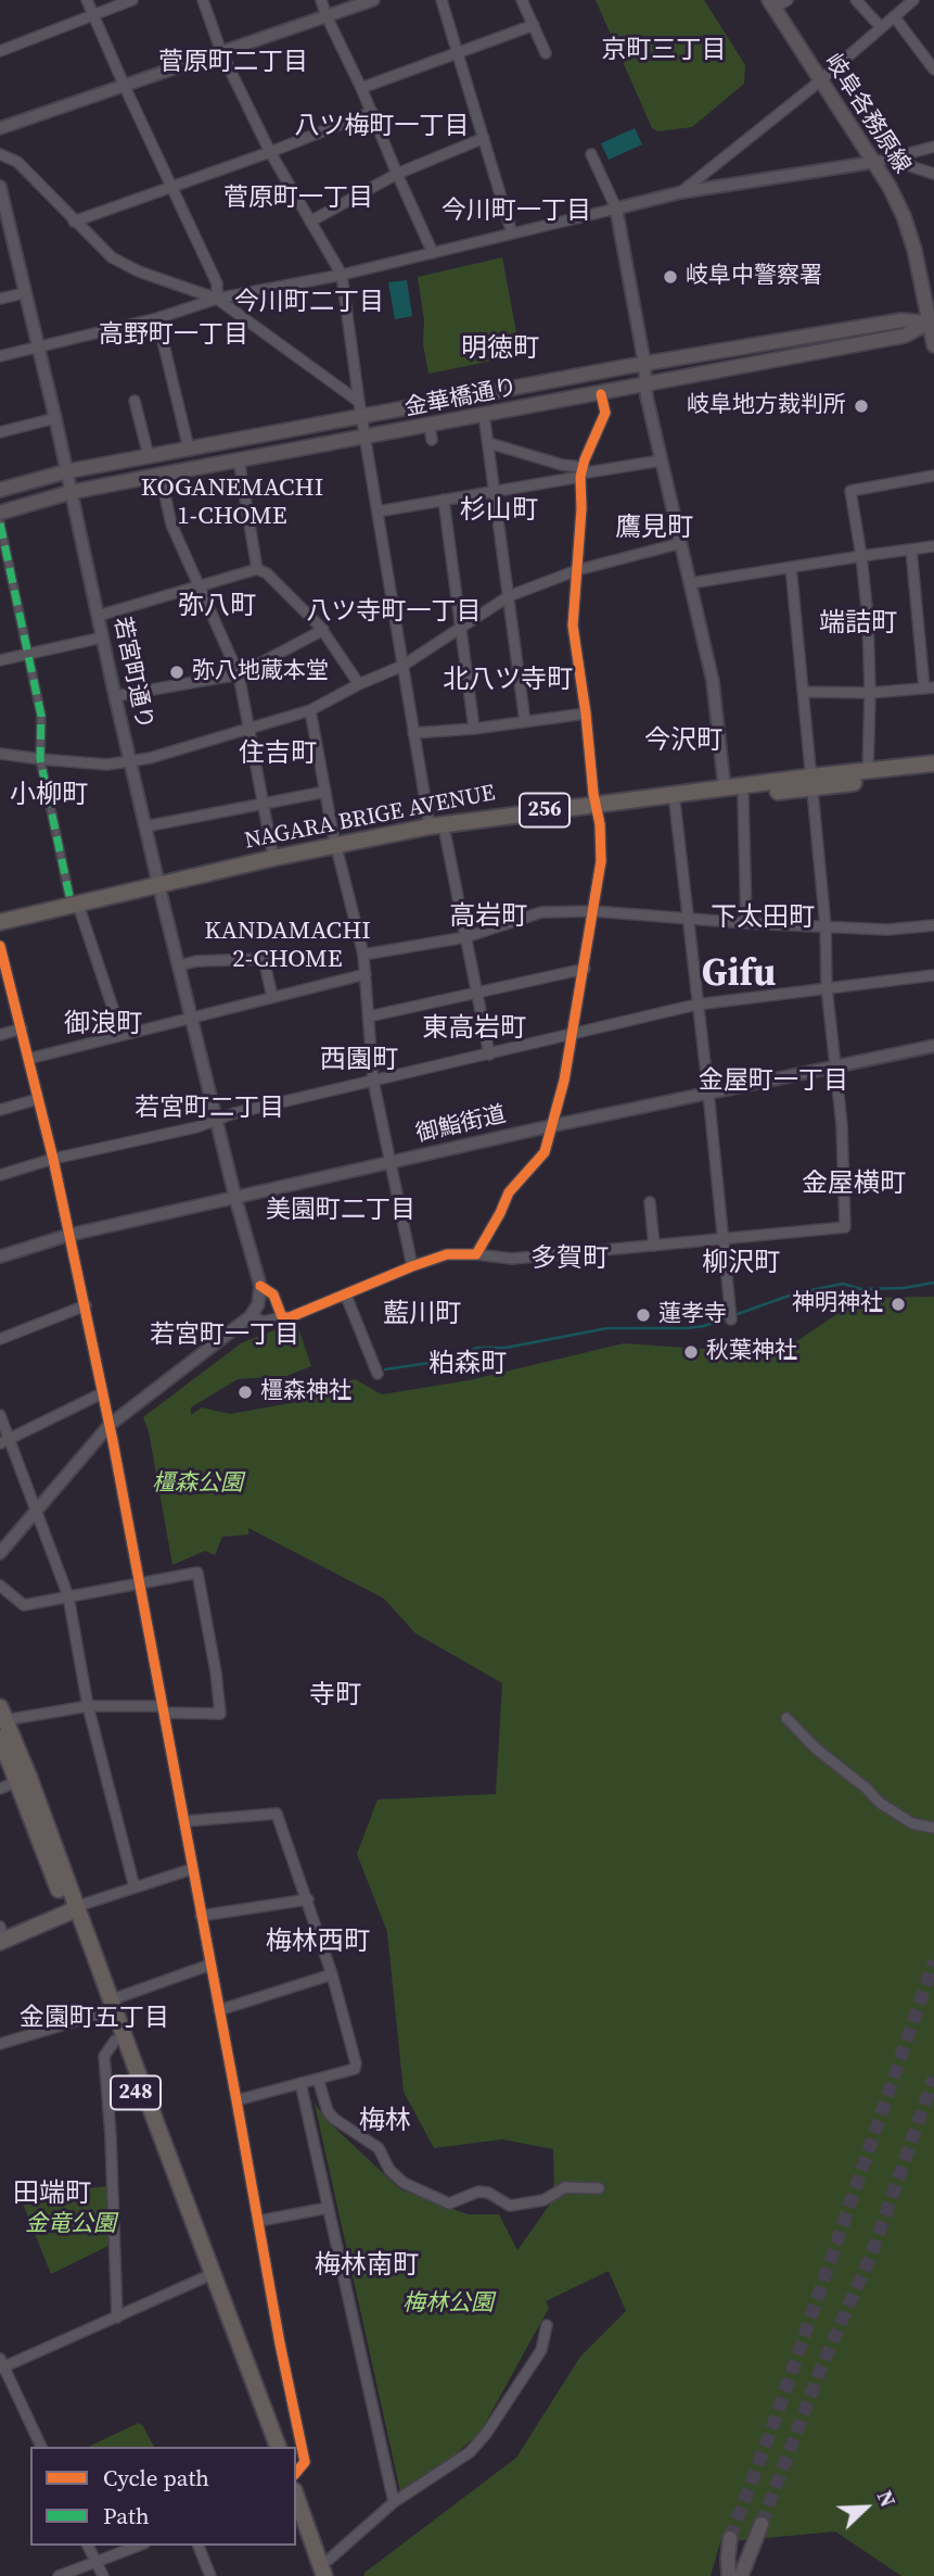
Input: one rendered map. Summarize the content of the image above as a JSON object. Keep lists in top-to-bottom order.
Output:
{
  "streets": {
    "highway": ["256", "NAGARA BRIGE AVENUE", "248"],
    "main road": ["岐阜各務原線", "金華橋通り"],
    "street": ["若宮町通り", "御鮨街道"]
  },
  "crossings": [
    ["岐阜各務原線", "金華橋通り"],
    ["金華橋通り", "若宮町通り"],
    ["若宮町通り", "NAGARA BRIGE AVENUE"],
    ["若宮町通り", "御鮨街道"]
  ],
  "districts": [
    "京町三丁目",
    "菅原町二丁目",
    "八ツ梅町一丁目",
    "菅原町一丁目",
    "今川町一丁目",
    "今川町二丁目",
    "高野町一丁目",
    "明徳町",
    "KOGANEMACHI 1-CHOME",
    "杉山町",
    "鷹見町",
    "弥八町",
    "八ツ寺町一丁目",
    "端詰町",
    "北八ツ寺町",
    "今沢町",
    "住吉町",
    "小柳町",
    "高岩町",
    "下太田町",
    "KANDAMACHI 2-CHOME",
    "Gifu",
    "御浪町",
    "東高岩町",
    "西園町",
    "金屋町一丁目",
    "若宮町二丁目",
    "金屋横町",
    "美園町二丁目",
    "多賀町",
    "柳沢町",
    "藍川町",
    "若宮町一丁目",
    "粕森町",
    "寺町",
    "梅林西町",
    "金園町五丁目",
    "梅林",
    "田端町",
    "梅林南町"
  ],
  "parks": ["橿森公園", "金竜公園", "梅林公園"],
  "places": [
    "岐阜中警察署",
    "岐阜地方裁判所",
    "弥八地蔵本堂",
    "神明神社",
    "蓮孝寺",
    "秋葉神社",
    "橿森神社"
  ],
  "legend": ["Cycle path", "Path"],
  "north": "top right"
}
